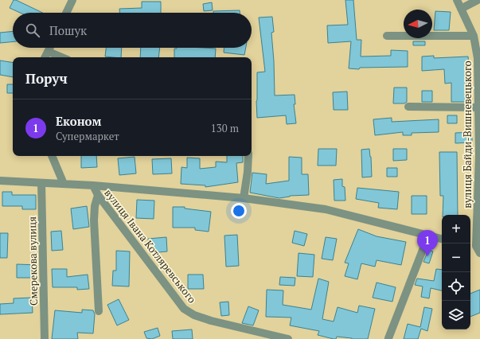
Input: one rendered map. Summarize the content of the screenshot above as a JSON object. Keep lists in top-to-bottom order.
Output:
{
  "streets": {
    "street": ["вулиця Байди-Вишневецького", "вулиця Івана Котляревського", "Смерекова вулиця"]
  },
  "north": "left",
  "page": {
    "search": "Пошук",
    "heading": "Поруч",
    "list": [
      {
        "mark": "1",
        "name": "Економ",
        "note": "Супермаркет",
        "value": "130 m"
      }
    ],
    "map_buttons": ["+", "−"],
    "pins": "1"
  }
}
